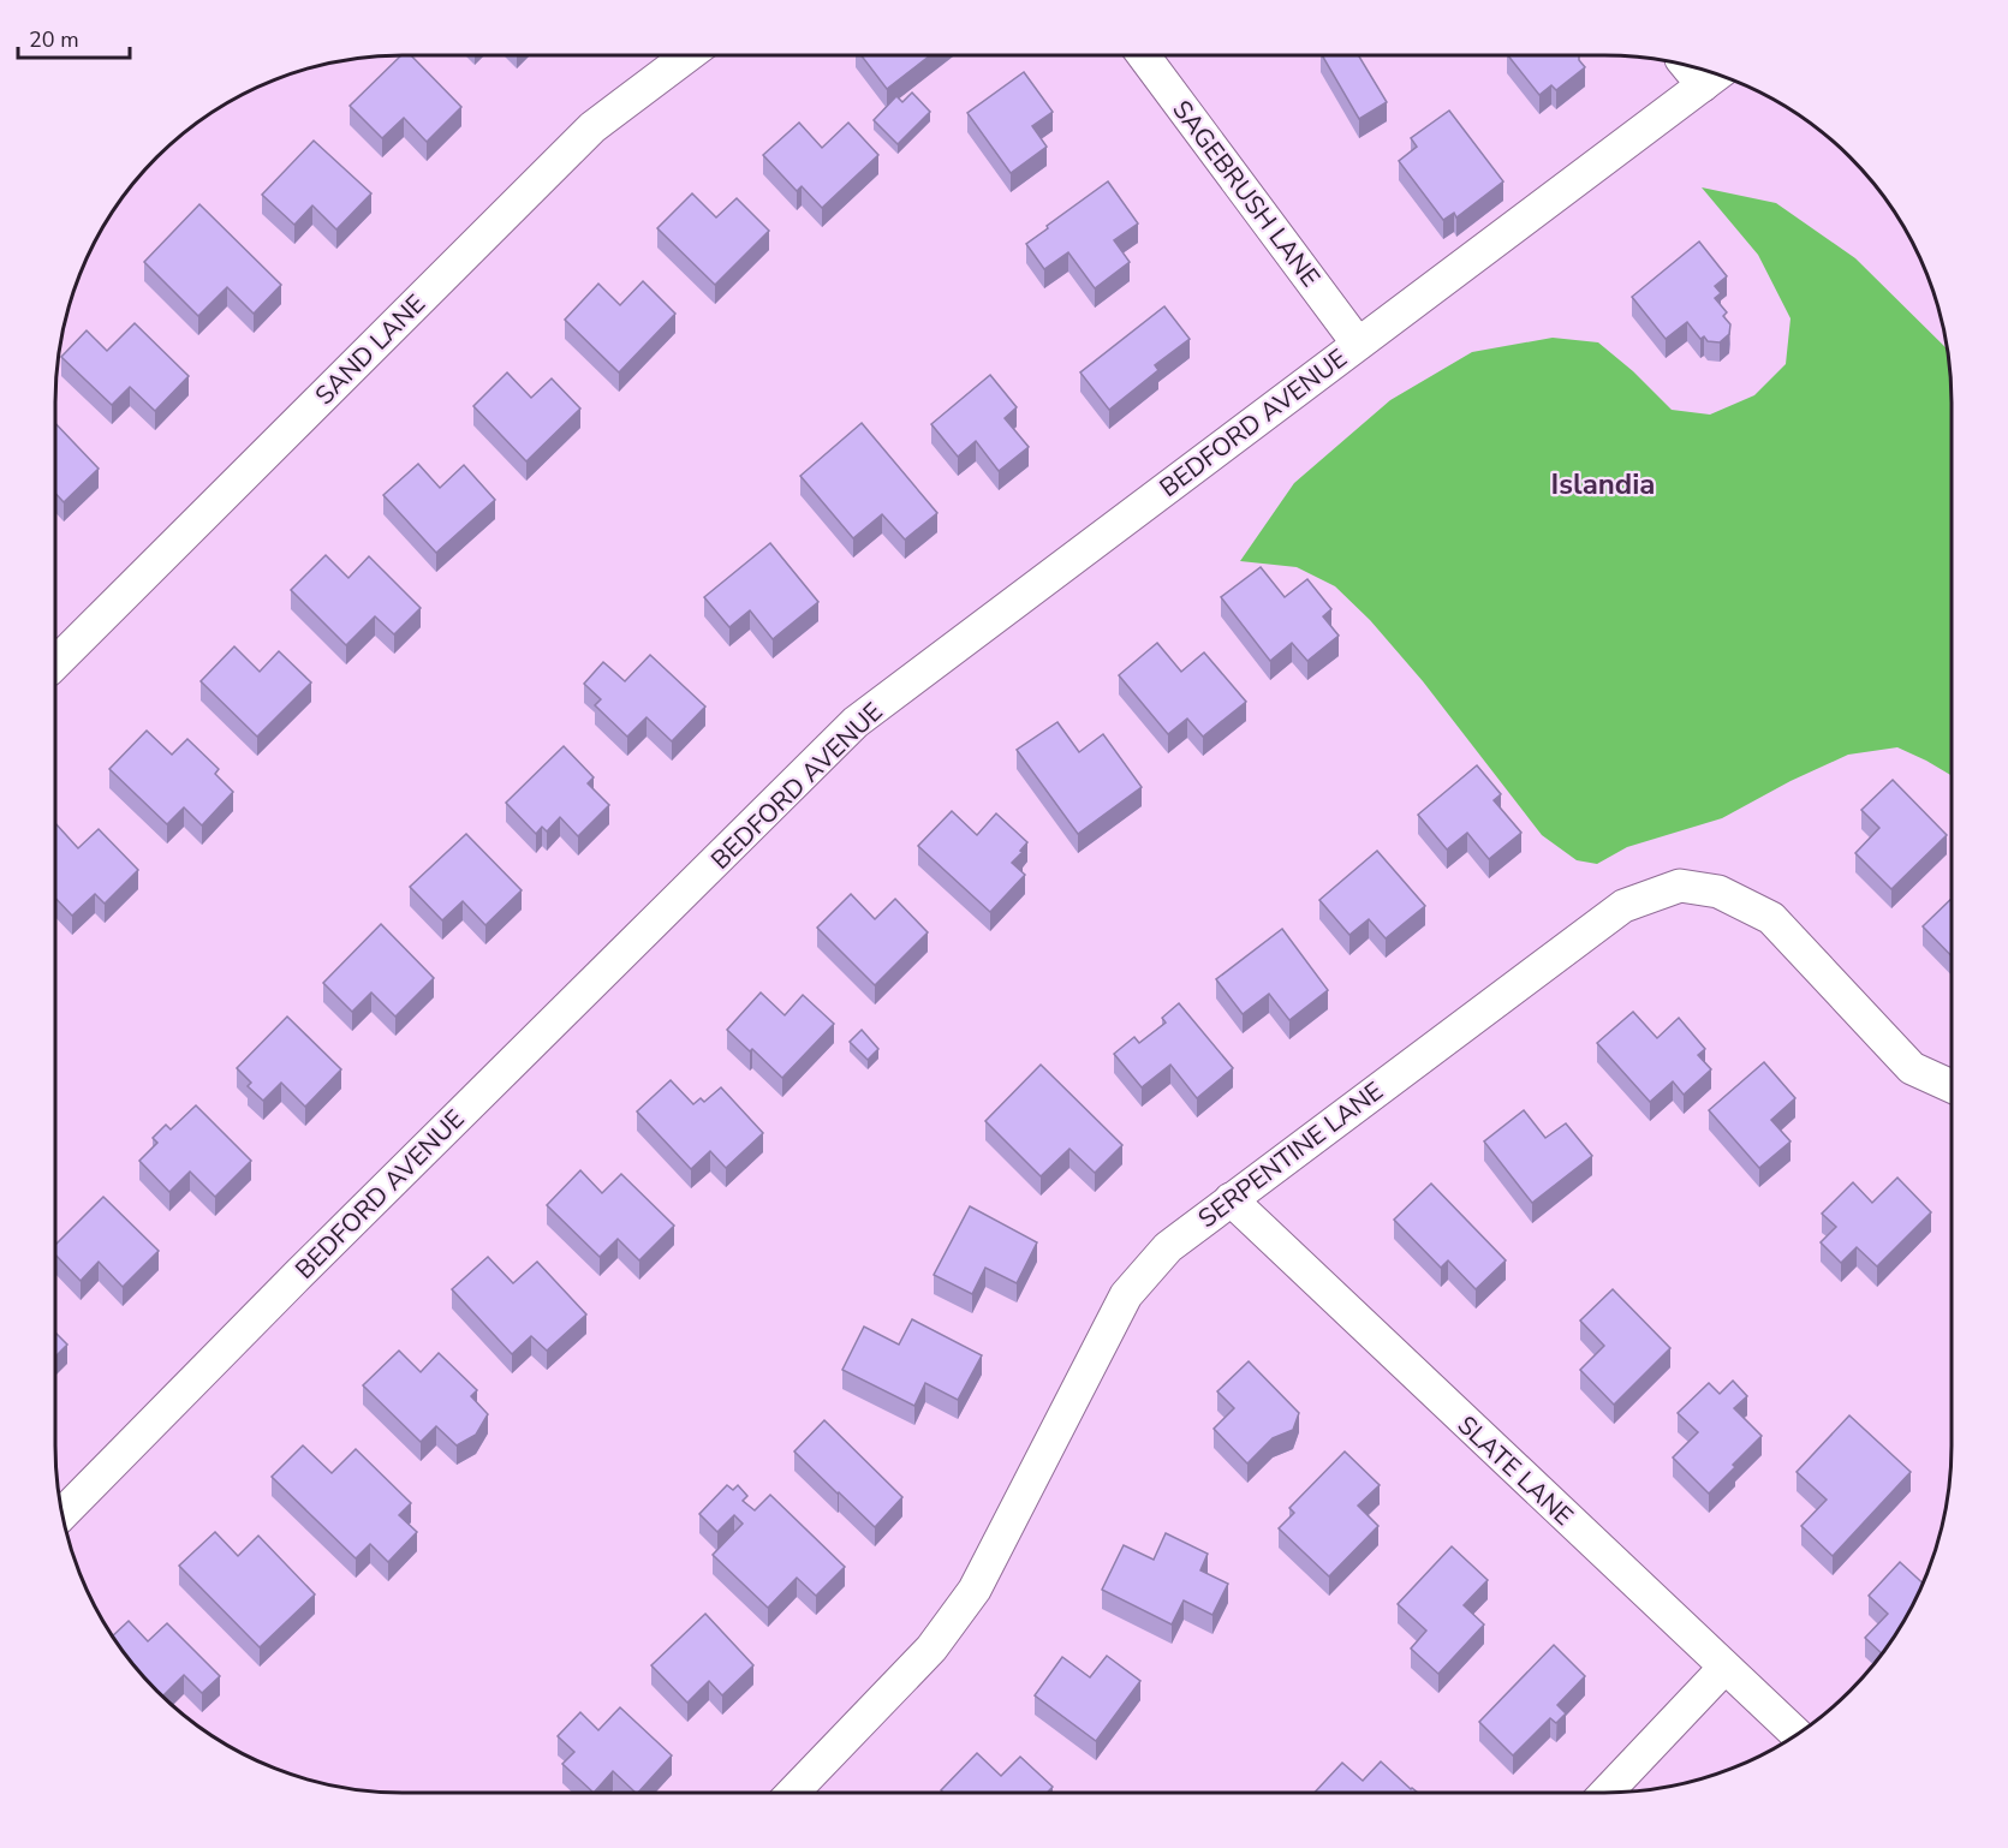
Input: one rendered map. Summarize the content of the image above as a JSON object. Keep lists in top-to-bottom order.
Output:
{
  "streets": {
    "street": [
      "SAGEBRUSH LANE",
      "SAND LANE",
      "BEDFORD AVENUE",
      "SERPENTINE LANE",
      "SLATE LANE"
    ]
  },
  "crossings": [
    ["SAGEBRUSH LANE", "BEDFORD AVENUE"],
    ["SERPENTINE LANE", "SLATE LANE"]
  ],
  "districts": ["Islandia"],
  "scale_bar": "20 m"
}
